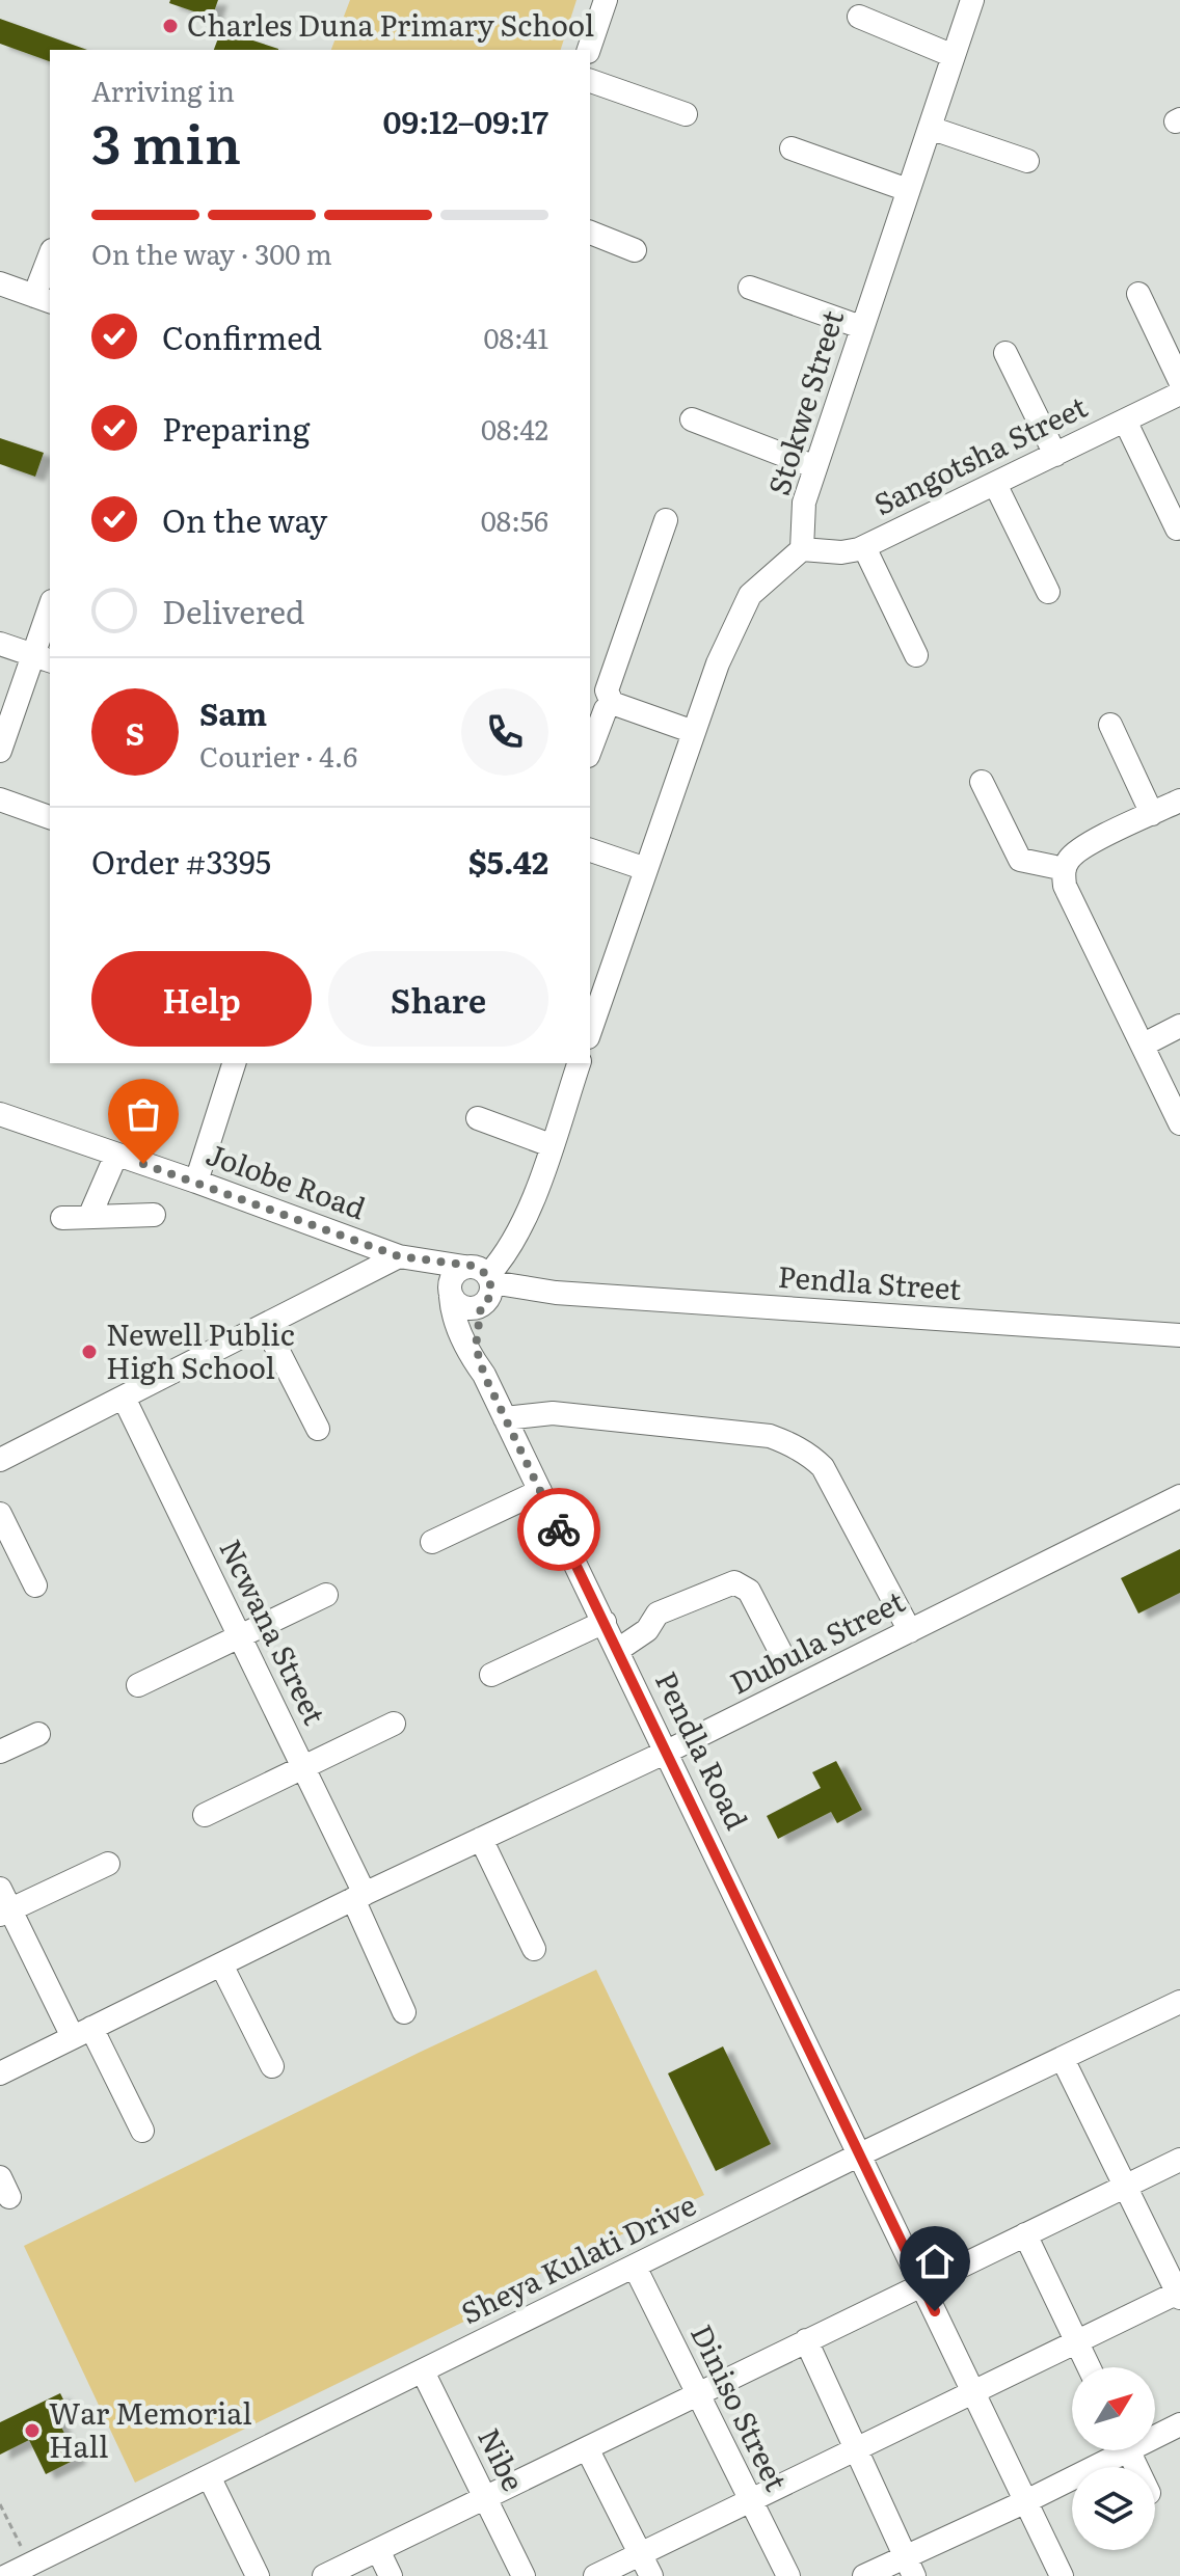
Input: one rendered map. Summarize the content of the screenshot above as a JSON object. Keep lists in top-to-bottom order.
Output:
{
  "streets": {
    "street": [
      "Stokwe Street",
      "Sangotsha Street",
      "Jolobe Road",
      "Pendla Street",
      "Ncwana Street",
      "Dubula Street",
      "Pendla Road",
      "Sheya Kulati Drive",
      "Diniso Street",
      "Nibe"
    ]
  },
  "crossings": [
    ["Stokwe Street", "Sangotsha Street"],
    ["Jolobe Road", "Pendla Street"],
    ["Jolobe Road", "Pendla Road"],
    ["Pendla Street", "Pendla Road"],
    ["Ncwana Street", "Dubula Street"],
    ["Dubula Street", "Pendla Road"],
    ["Pendla Road", "Sheya Kulati Drive"],
    ["Sheya Kulati Drive", "Diniso Street"],
    ["Sheya Kulati Drive", "Nibe"]
  ],
  "places": ["Charles Duna Primary School", "Newell Public High School", "War Memorial Hall"],
  "north": "top right",
  "page": {
    "heading": ["3 min", "Arriving in", "09:12–09:17"],
    "panel": [
      "Sam",
      "Courier · 4.6",
      "Order #3395",
      "$5.42"
    ],
    "bar": "On the way · 300 m",
    "list": [
      ["Confirmed", "08:41"],
      ["Preparing", "08:42"],
      ["On the way", "08:56"],
      "Delivered"
    ],
    "round": "S",
    "buttons": ["Help", "Share"]
  }
}
